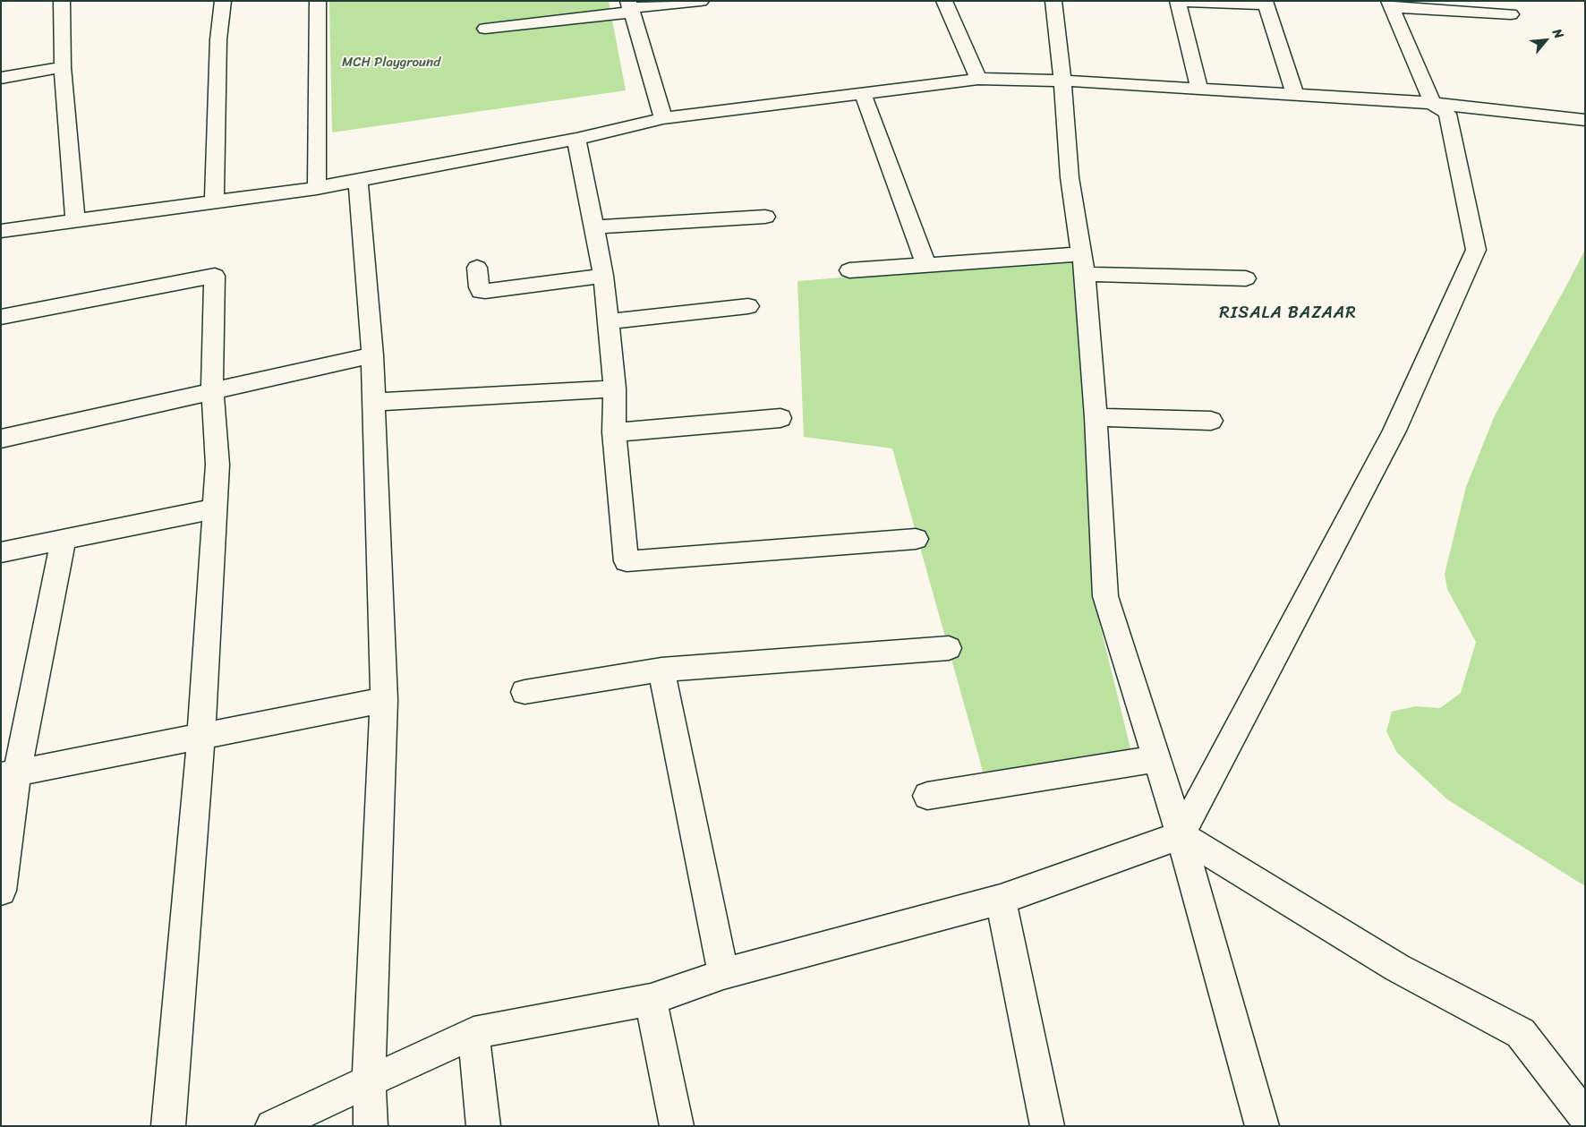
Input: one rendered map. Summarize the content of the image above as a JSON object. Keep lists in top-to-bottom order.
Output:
{
  "districts": ["RISALA BAZAAR"],
  "parks": ["MCH Playground"],
  "north": "top right"
}
